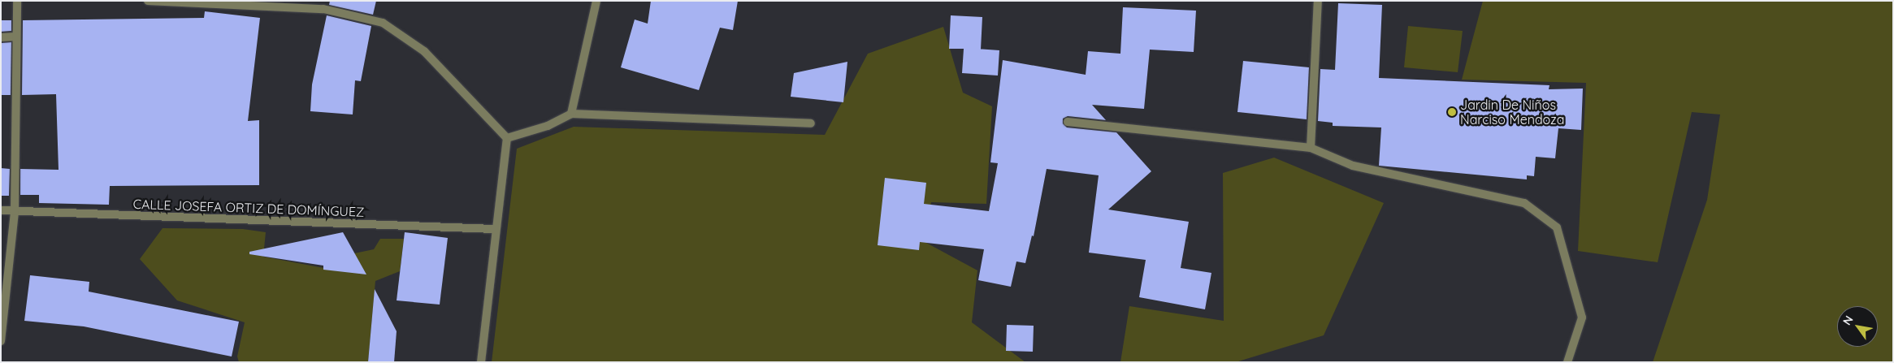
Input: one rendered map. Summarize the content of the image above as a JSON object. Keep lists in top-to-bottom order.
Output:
{
  "streets": {
    "street": ["CALLE JOSEFA ORTIZ DE DOMÍNGUEZ"]
  },
  "places": ["Jardin De Niños Narciso Mendoza"],
  "north": "top left"
}
